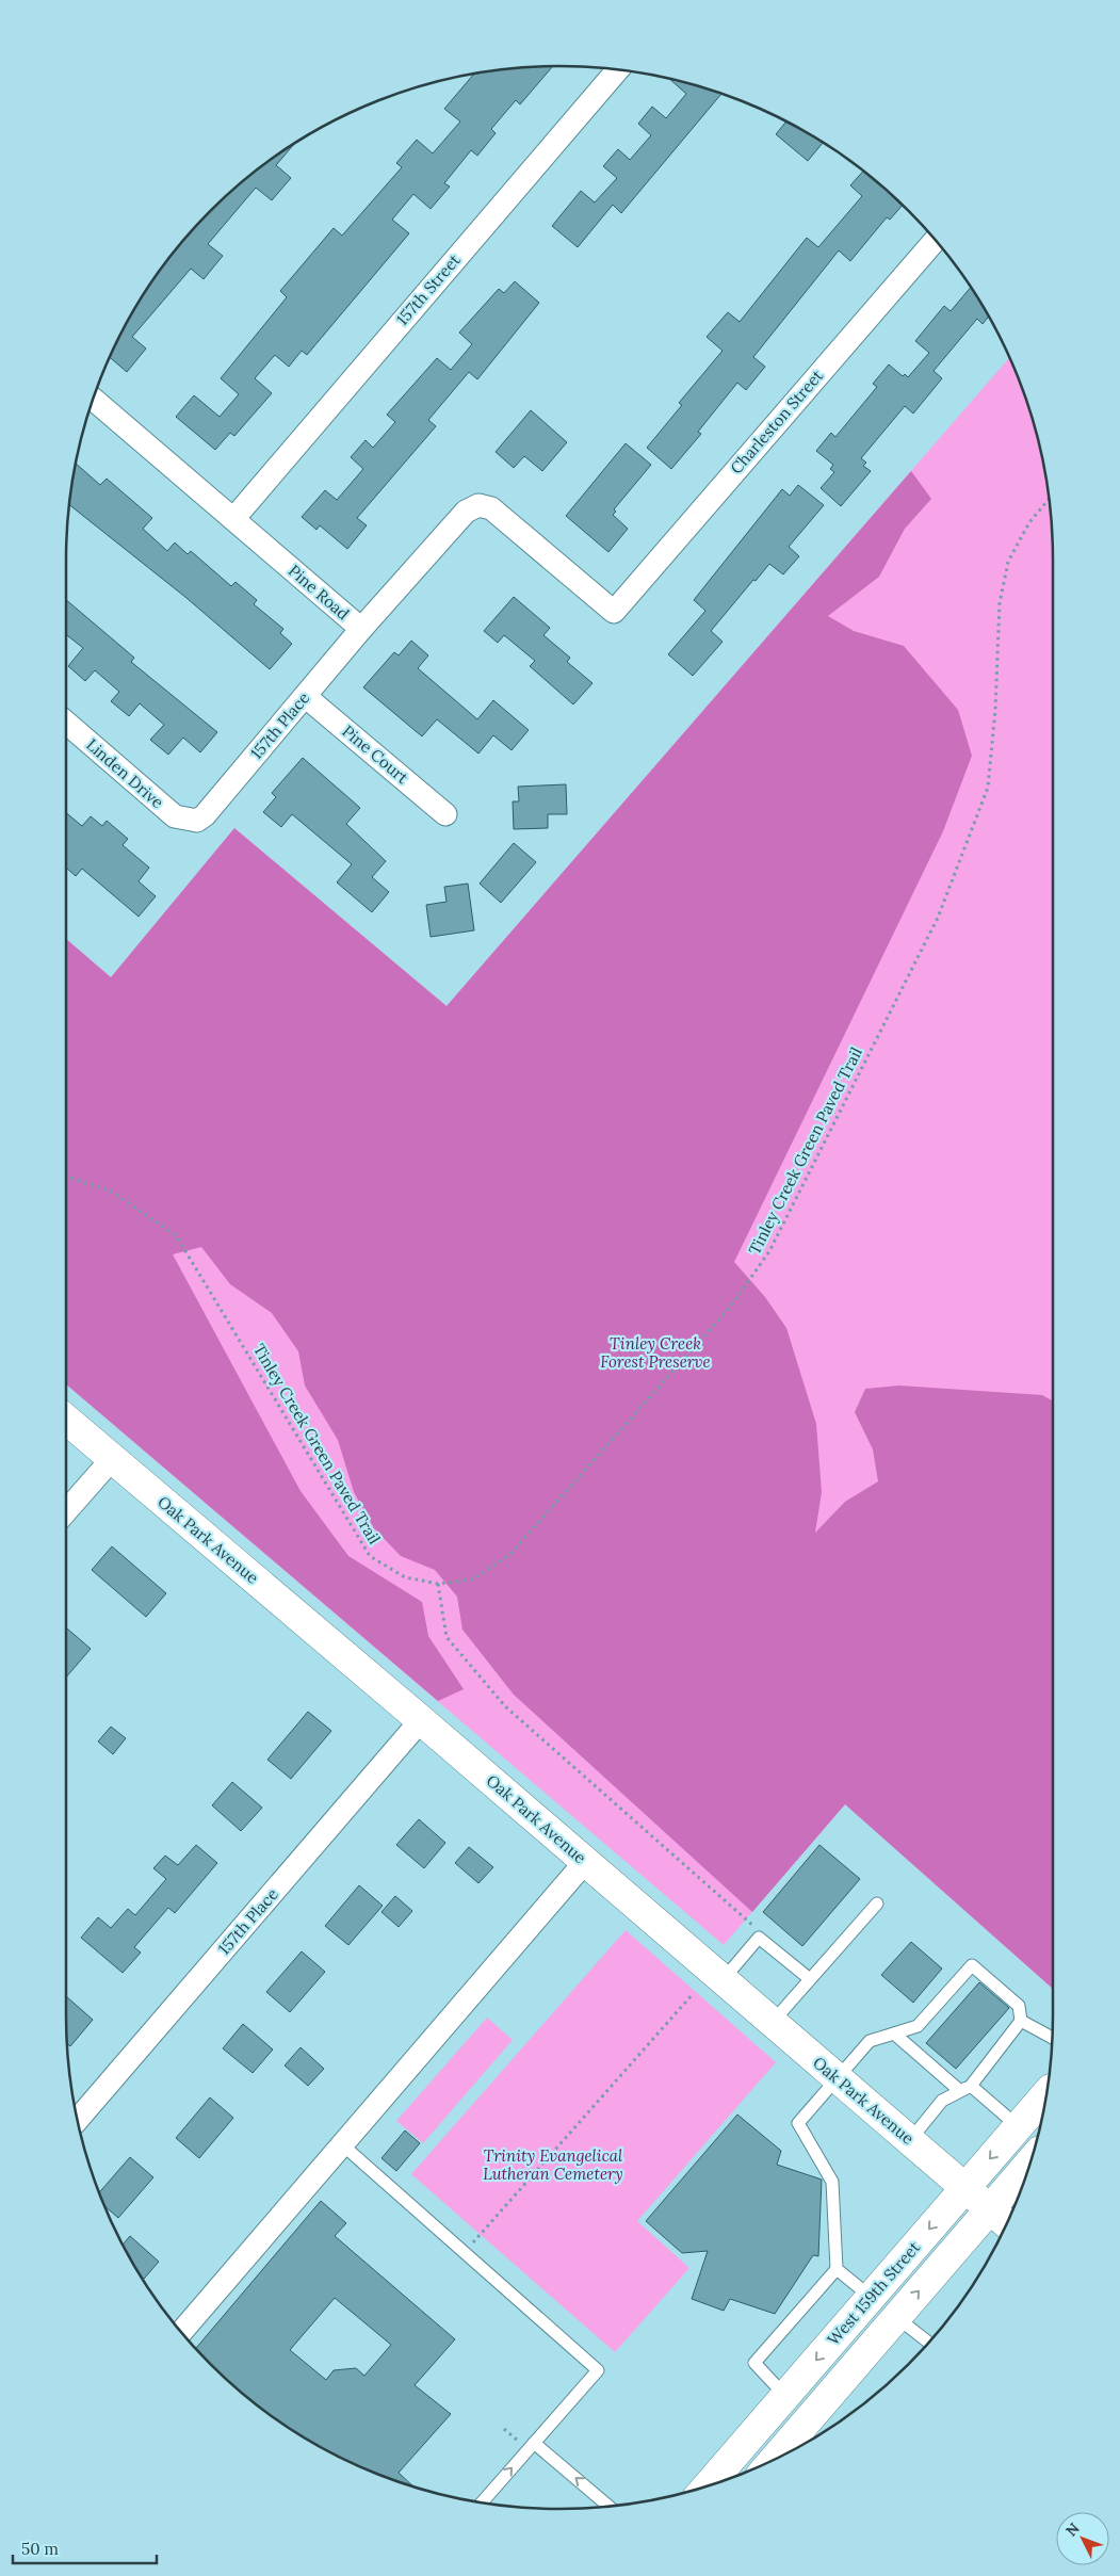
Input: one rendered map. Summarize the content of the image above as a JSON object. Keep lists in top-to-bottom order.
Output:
{
  "streets": {
    "street": [
      "157th Street",
      "Charleston Street",
      "Pine Road",
      "157th Place",
      "Pine Court",
      "Linden Drive",
      "Oak Park Avenue",
      "West 159th Street"
    ],
    "path": ["Tinley Creek Green Paved Trail"]
  },
  "crossings": [
    ["157th Street", "Pine Road"],
    ["Charleston Street", "Pine Road"],
    ["Pine Road", "157th Place"],
    ["157th Place", "Pine Court"],
    ["157th Place", "Linden Drive"],
    ["157th Place", "Oak Park Avenue"],
    ["Oak Park Avenue", "West 159th Street"]
  ],
  "parks": ["Tinley Creek Forest Preserve", "Trinity Evangelical Lutheran Cemetery"],
  "scale_bar": "50 m",
  "north": "top left"
}
